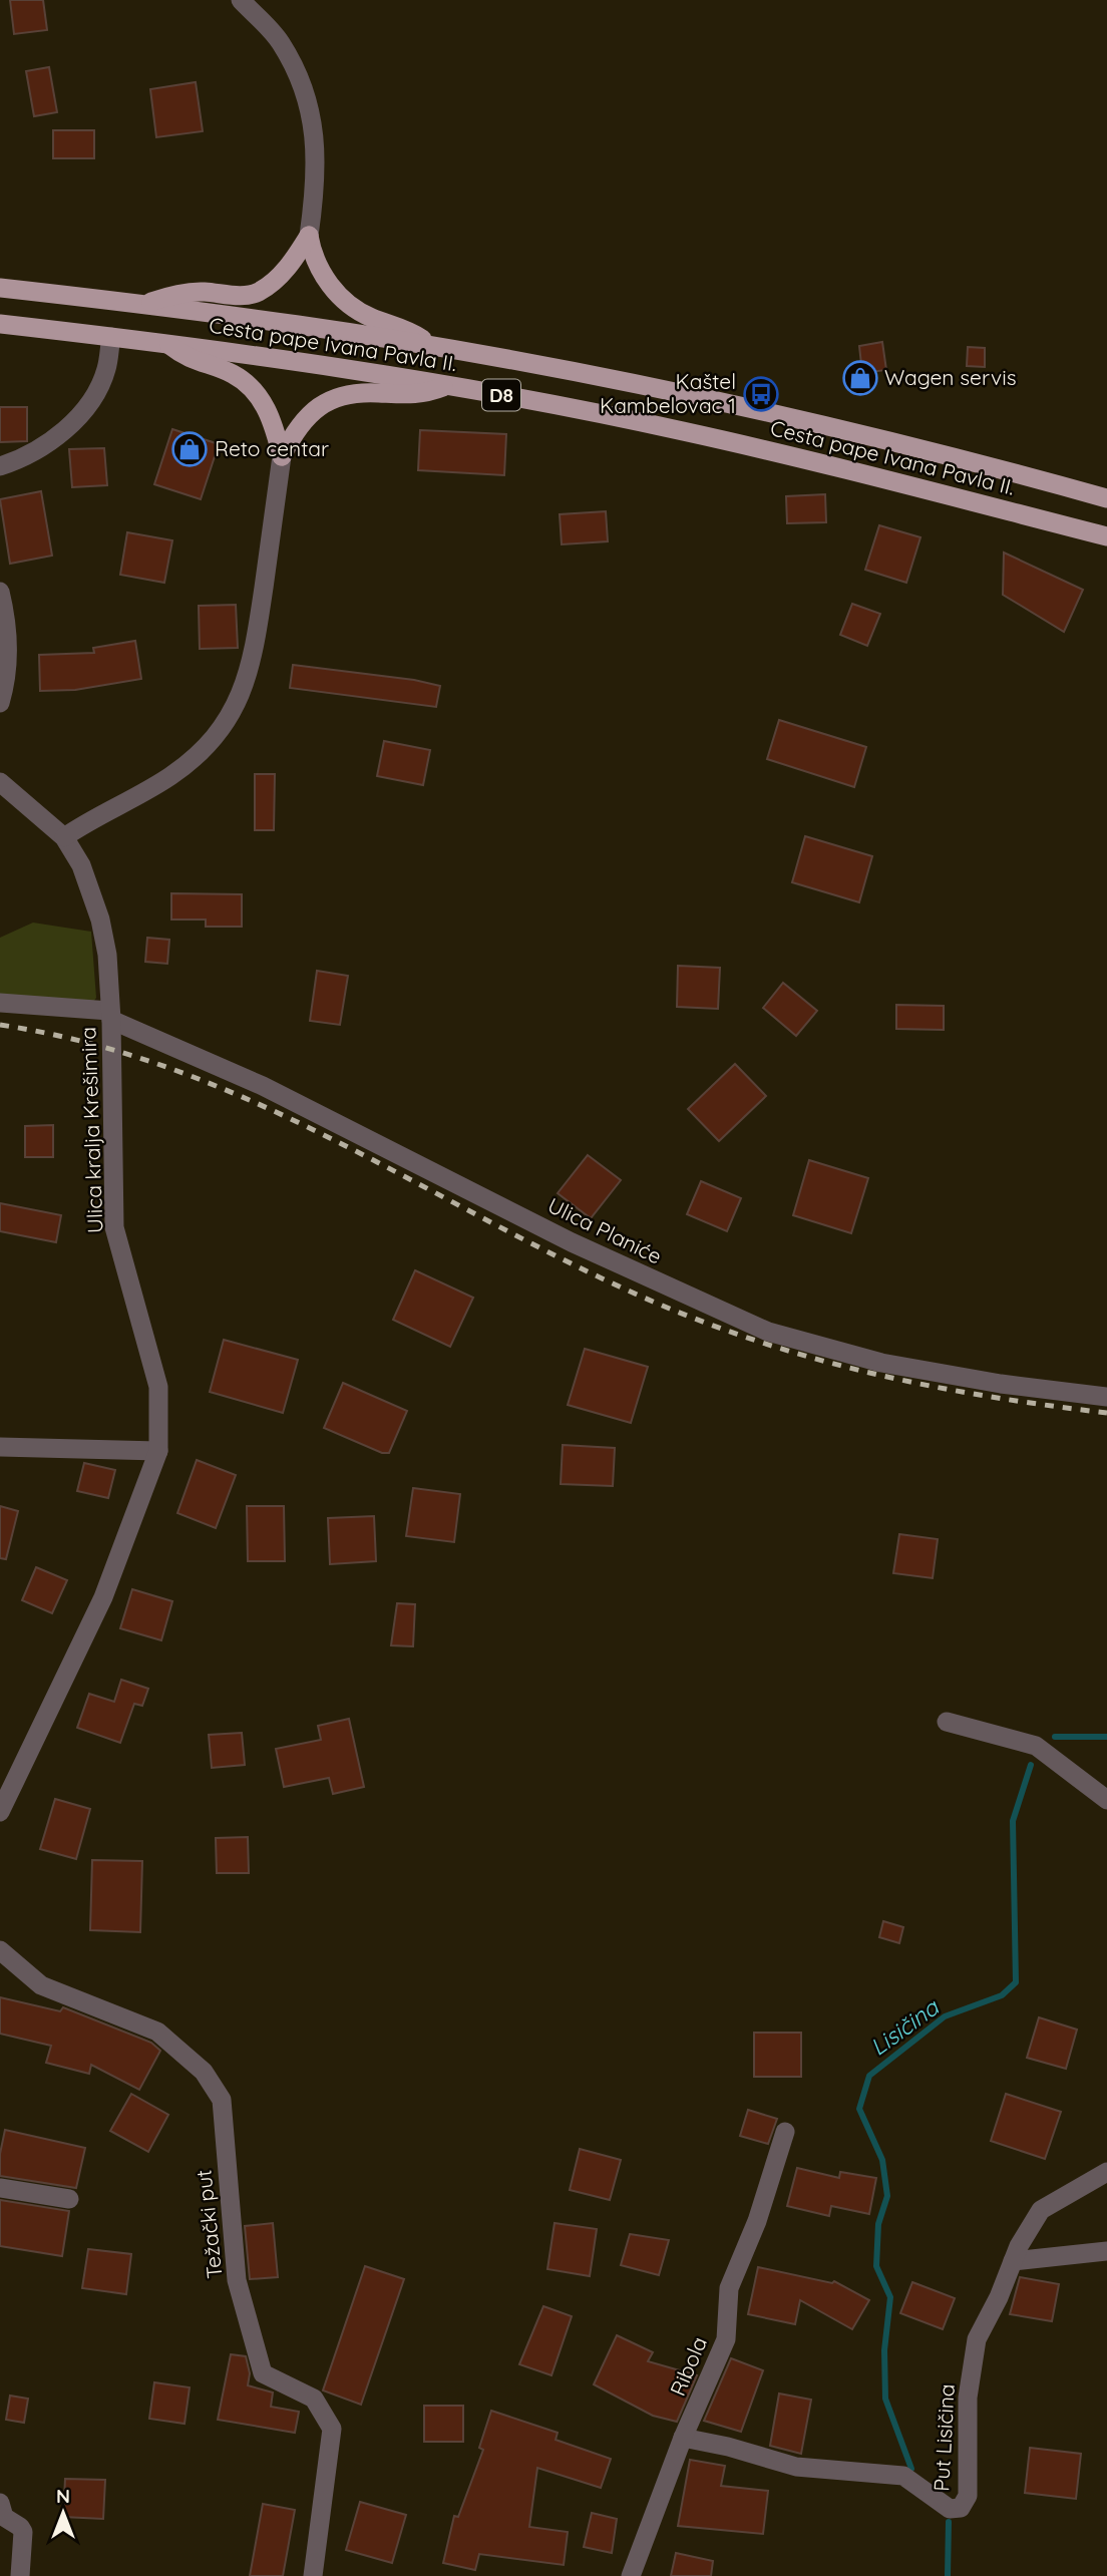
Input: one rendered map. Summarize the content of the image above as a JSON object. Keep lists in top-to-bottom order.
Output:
{
  "streets": {
    "main road": ["Cesta pape Ivana Pavla II.", "D8"],
    "street": [
      "Ulica kralja Krešimira",
      "Ulica Planiće",
      "Težački put",
      "Ribola",
      "Put Lisičina"
    ]
  },
  "crossings": [
    ["Ulica kralja Krešimira", "Ulica Planiće"],
    ["Ribola", "Put Lisičina"]
  ],
  "water": ["Lisičina"],
  "places": {
    "shop": ["Wagen servis", "Reto centar"],
    "bus stop": ["Kaštel Kambelovac 1"]
  },
  "north": "top"
}
